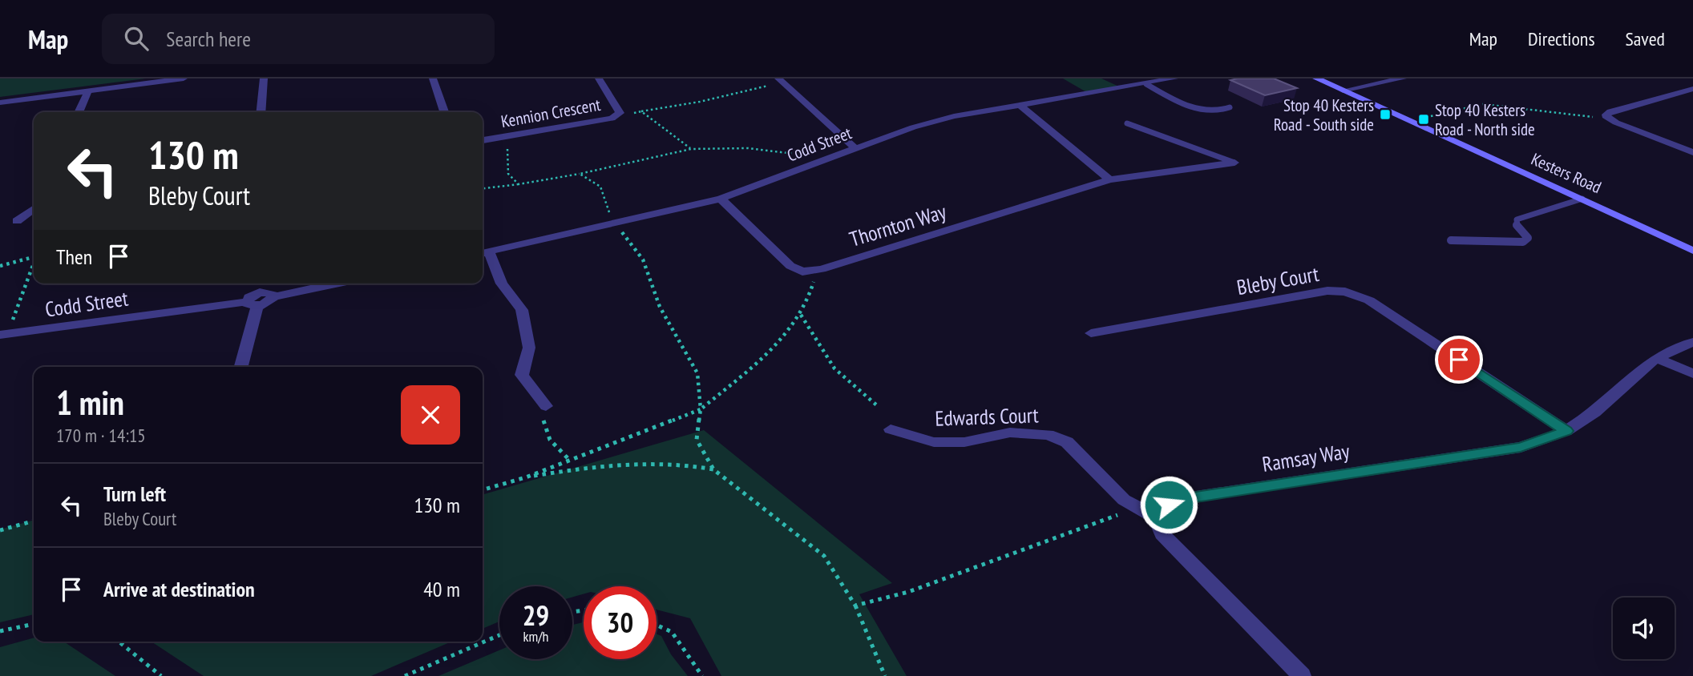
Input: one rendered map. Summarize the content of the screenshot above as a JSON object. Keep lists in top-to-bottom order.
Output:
{
  "streets": {
    "main road": ["Kesters Road"],
    "street": [
      "Kennion Crescent",
      "Codd Street",
      "Thornton Way",
      "Bleby Court",
      "Edwards Court",
      "Ramsay Way"
    ]
  },
  "crossings": [
    ["Codd Street", "Thornton Way"],
    ["Bleby Court", "Ramsay Way"],
    ["Edwards Court", "Ramsay Way"]
  ],
  "places": {
    "transit": ["Stop 40 Kesters Road - South side", "Stop 40 Kesters Road - North side"]
  },
  "page": {
    "header": "Map",
    "search": "Search here",
    "nav": ["Map", "Directions", "Saved"],
    "turn": ["130 m", "Bleby Court"],
    "then": "Then",
    "heading": ["1 min", "170 m · 14:15"],
    "list": [
      {
        "name": "Turn left",
        "note": "Bleby Court",
        "value": "130 m"
      },
      {
        "name": "Arrive at destination",
        "value": "40 m"
      }
    ],
    "speed": "29 km/h",
    "limit": "30"
  }
}
